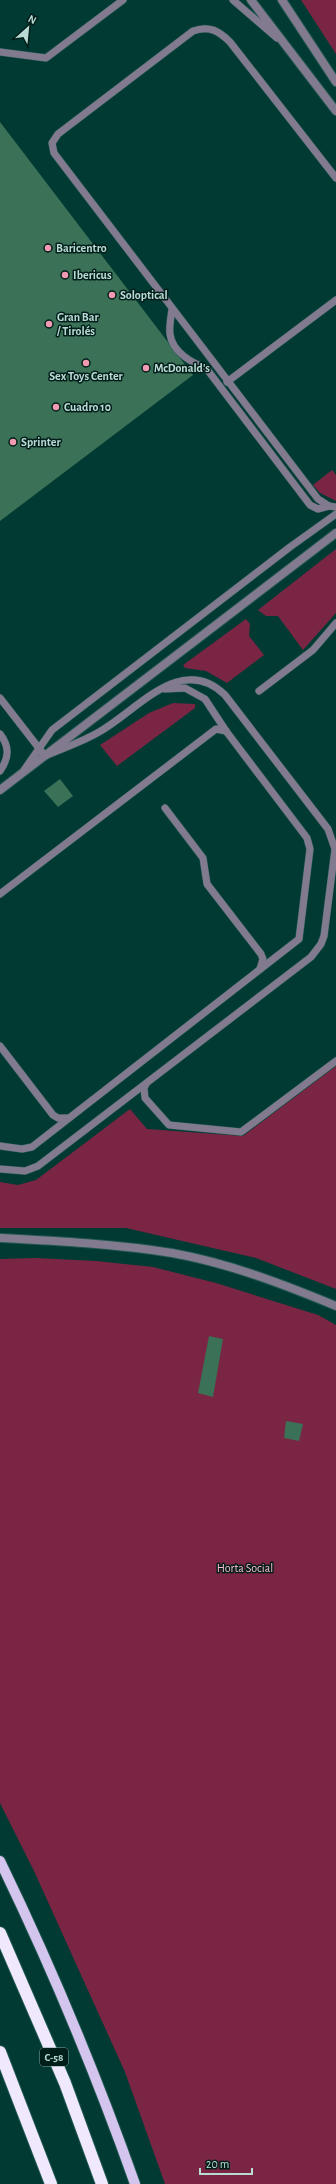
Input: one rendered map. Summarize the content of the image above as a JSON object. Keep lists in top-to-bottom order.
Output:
{
  "streets": {
    "highway": ["C-58"]
  },
  "parks": ["Horta Social"],
  "places": [
    "Baricentro",
    "Ibericus",
    "Soloptical",
    "Gran Bar / Tirolés",
    "Sex Toys Center",
    "McDonald's",
    "Cuadro 10",
    "Sprinter"
  ],
  "scale_bar": "20 m",
  "north": "top right"
}
